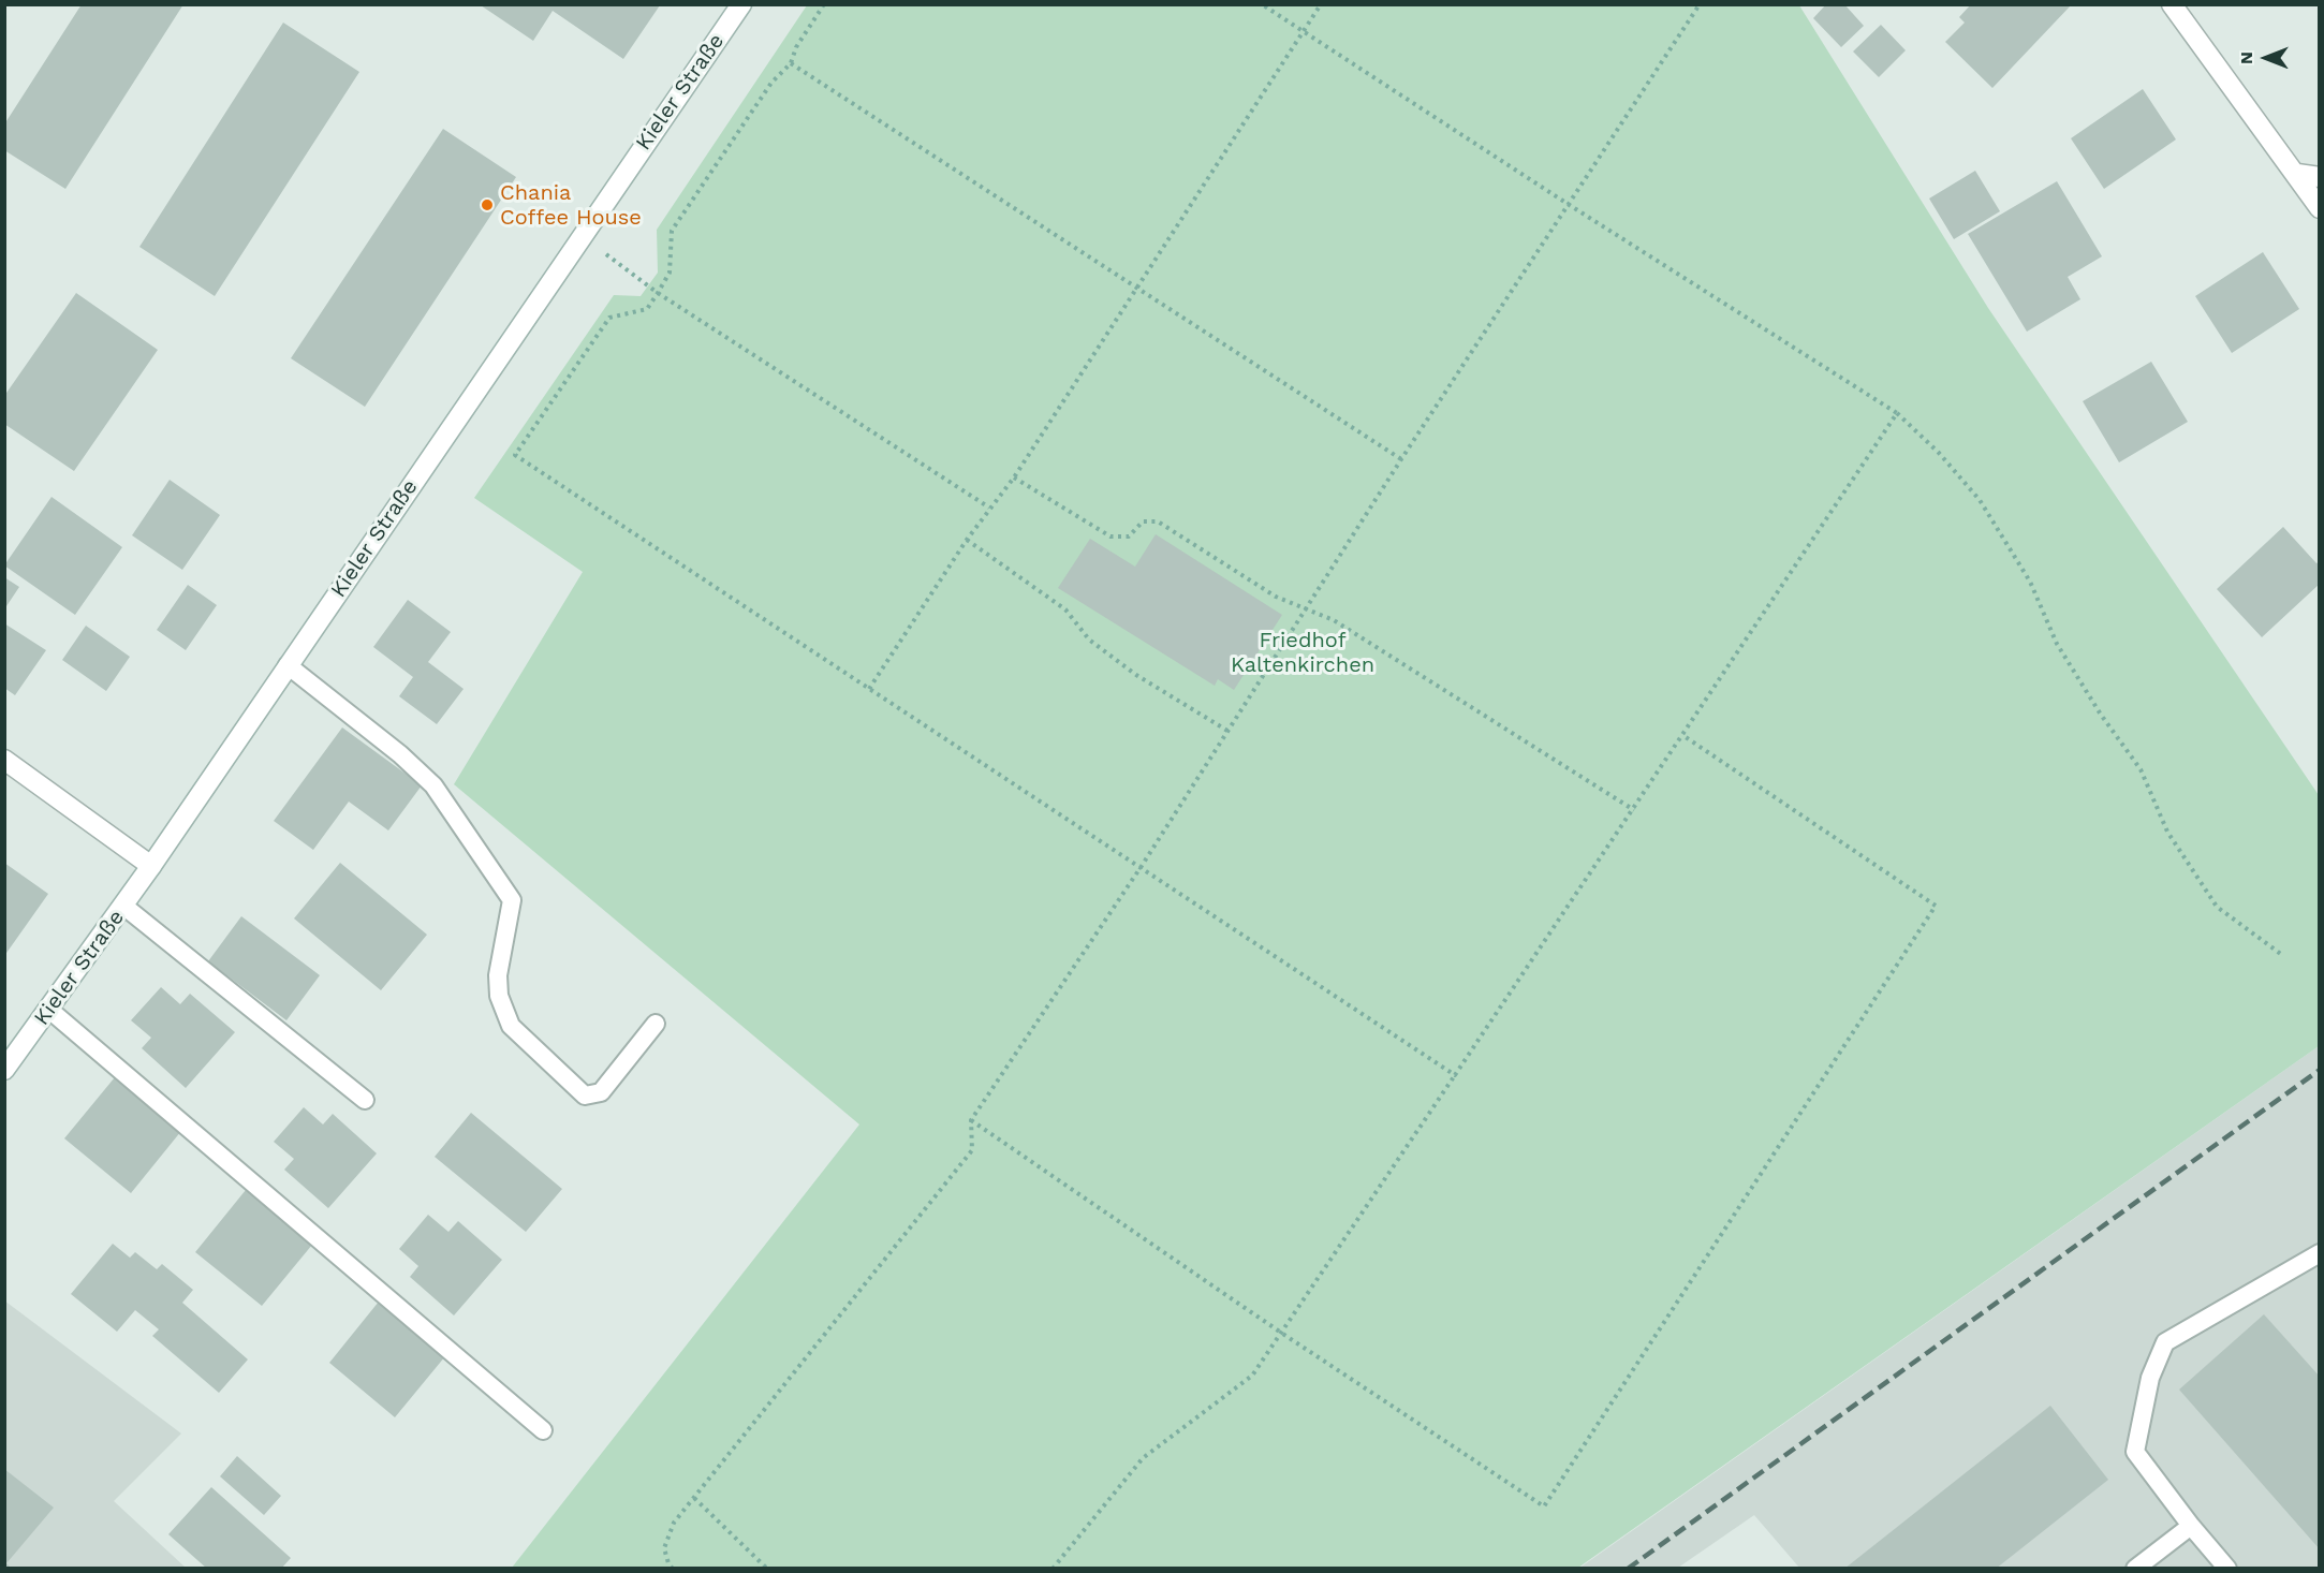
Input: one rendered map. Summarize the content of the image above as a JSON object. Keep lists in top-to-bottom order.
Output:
{
  "streets": {
    "main road": ["Kieler Straße"]
  },
  "parks": ["Friedhof Kaltenkirchen"],
  "places": ["Chania Coffee House"],
  "north": "left"
}
